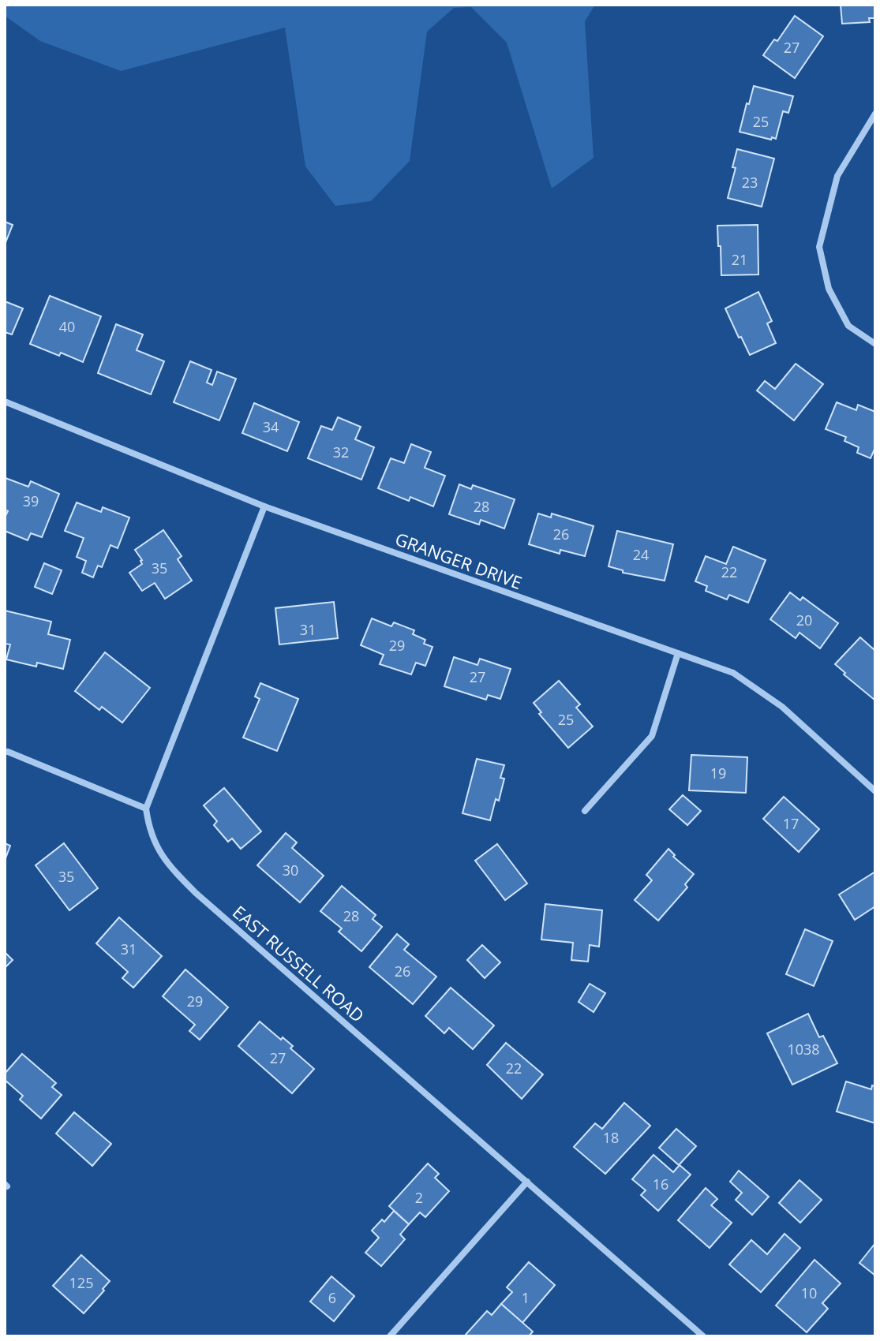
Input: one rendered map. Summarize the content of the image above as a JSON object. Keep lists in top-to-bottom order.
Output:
{
  "streets": {
    "street": ["GRANGER DRIVE", "EAST RUSSELL ROAD"]
  },
  "house_numbers": [
    "27",
    "25",
    "23",
    "21",
    "40",
    "34",
    "32",
    "39",
    "28",
    "26",
    "24",
    "35",
    "22",
    "20",
    "31",
    "29",
    "27",
    "25",
    "19",
    "17",
    "30",
    "35",
    "28",
    "31",
    "26",
    "29",
    "1038",
    "27",
    "22",
    "18",
    "16",
    "2",
    "125",
    "10",
    "6",
    "1"
  ]
}
